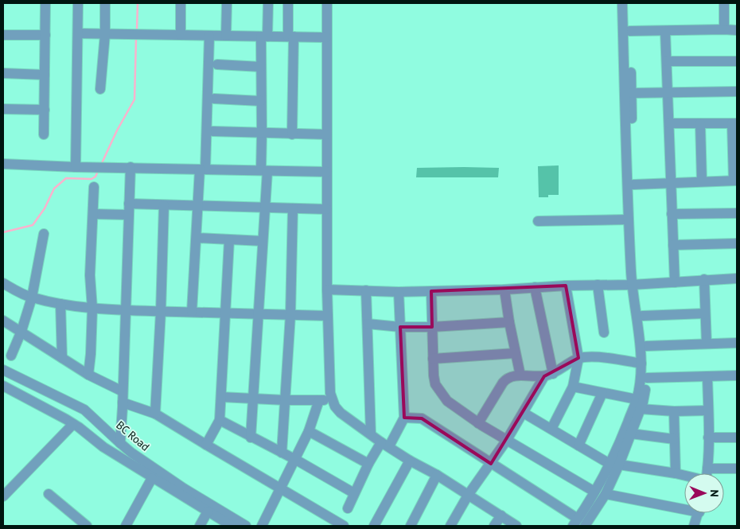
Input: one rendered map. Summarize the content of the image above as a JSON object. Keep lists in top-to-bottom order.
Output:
{
  "streets": {
    "street": ["BC Road"]
  },
  "north": "right"
}
